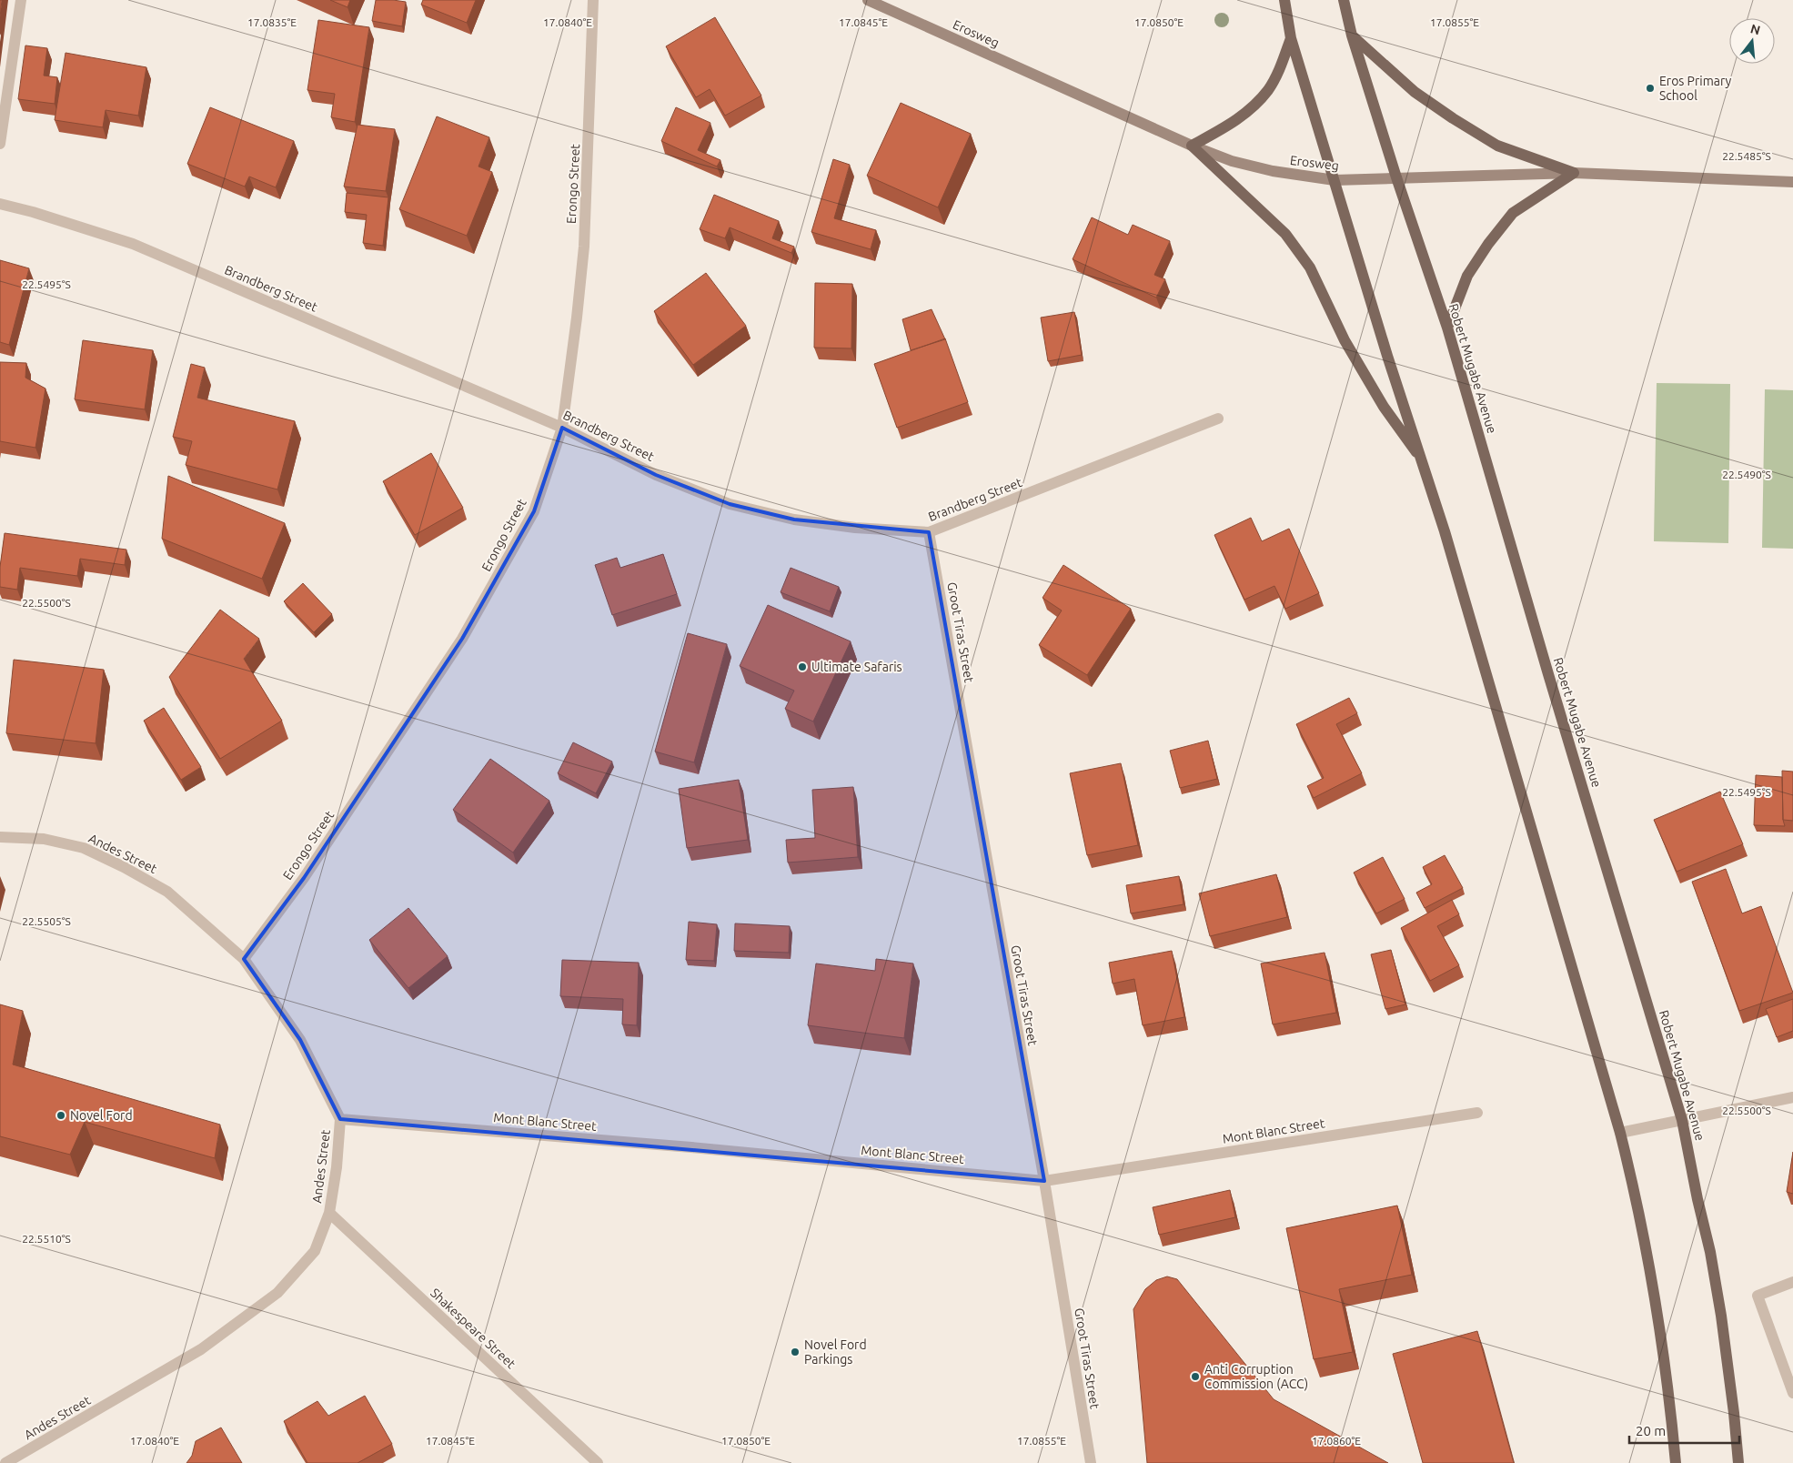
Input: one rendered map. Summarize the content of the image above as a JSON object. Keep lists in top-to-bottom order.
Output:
{
  "streets": {
    "main road": ["Robert Mugabe Avenue"],
    "street": [
      "Erosweg",
      "Erongo Street",
      "Brandberg Street",
      "Groot Tiras Street",
      "Andes Street",
      "Mont Blanc Street",
      "Shakespeare Street"
    ]
  },
  "crossings": [
    ["Erosweg", "Robert Mugabe Avenue"],
    ["Erongo Street", "Brandberg Street"],
    ["Erongo Street", "Andes Street"],
    ["Brandberg Street", "Groot Tiras Street"],
    ["Groot Tiras Street", "Mont Blanc Street"],
    ["Andes Street", "Mont Blanc Street"],
    ["Andes Street", "Shakespeare Street"]
  ],
  "places": [
    "Eros Primary School",
    "Ultimate Safaris",
    "Novel Ford",
    "Novel Ford Parkings",
    "Anti Corruption Commission (ACC)"
  ],
  "scale_bar": "20 m",
  "north": "top",
  "coordinates": [
    "17.0835°E",
    "17.0840°E",
    "17.0845°E",
    "17.0850°E",
    "17.0855°E",
    "22.5485°S",
    "22.5495°S",
    "22.5490°S",
    "22.5500°S",
    "22.5505°S",
    "22.5510°S",
    "17.0860°E"
  ]
}
